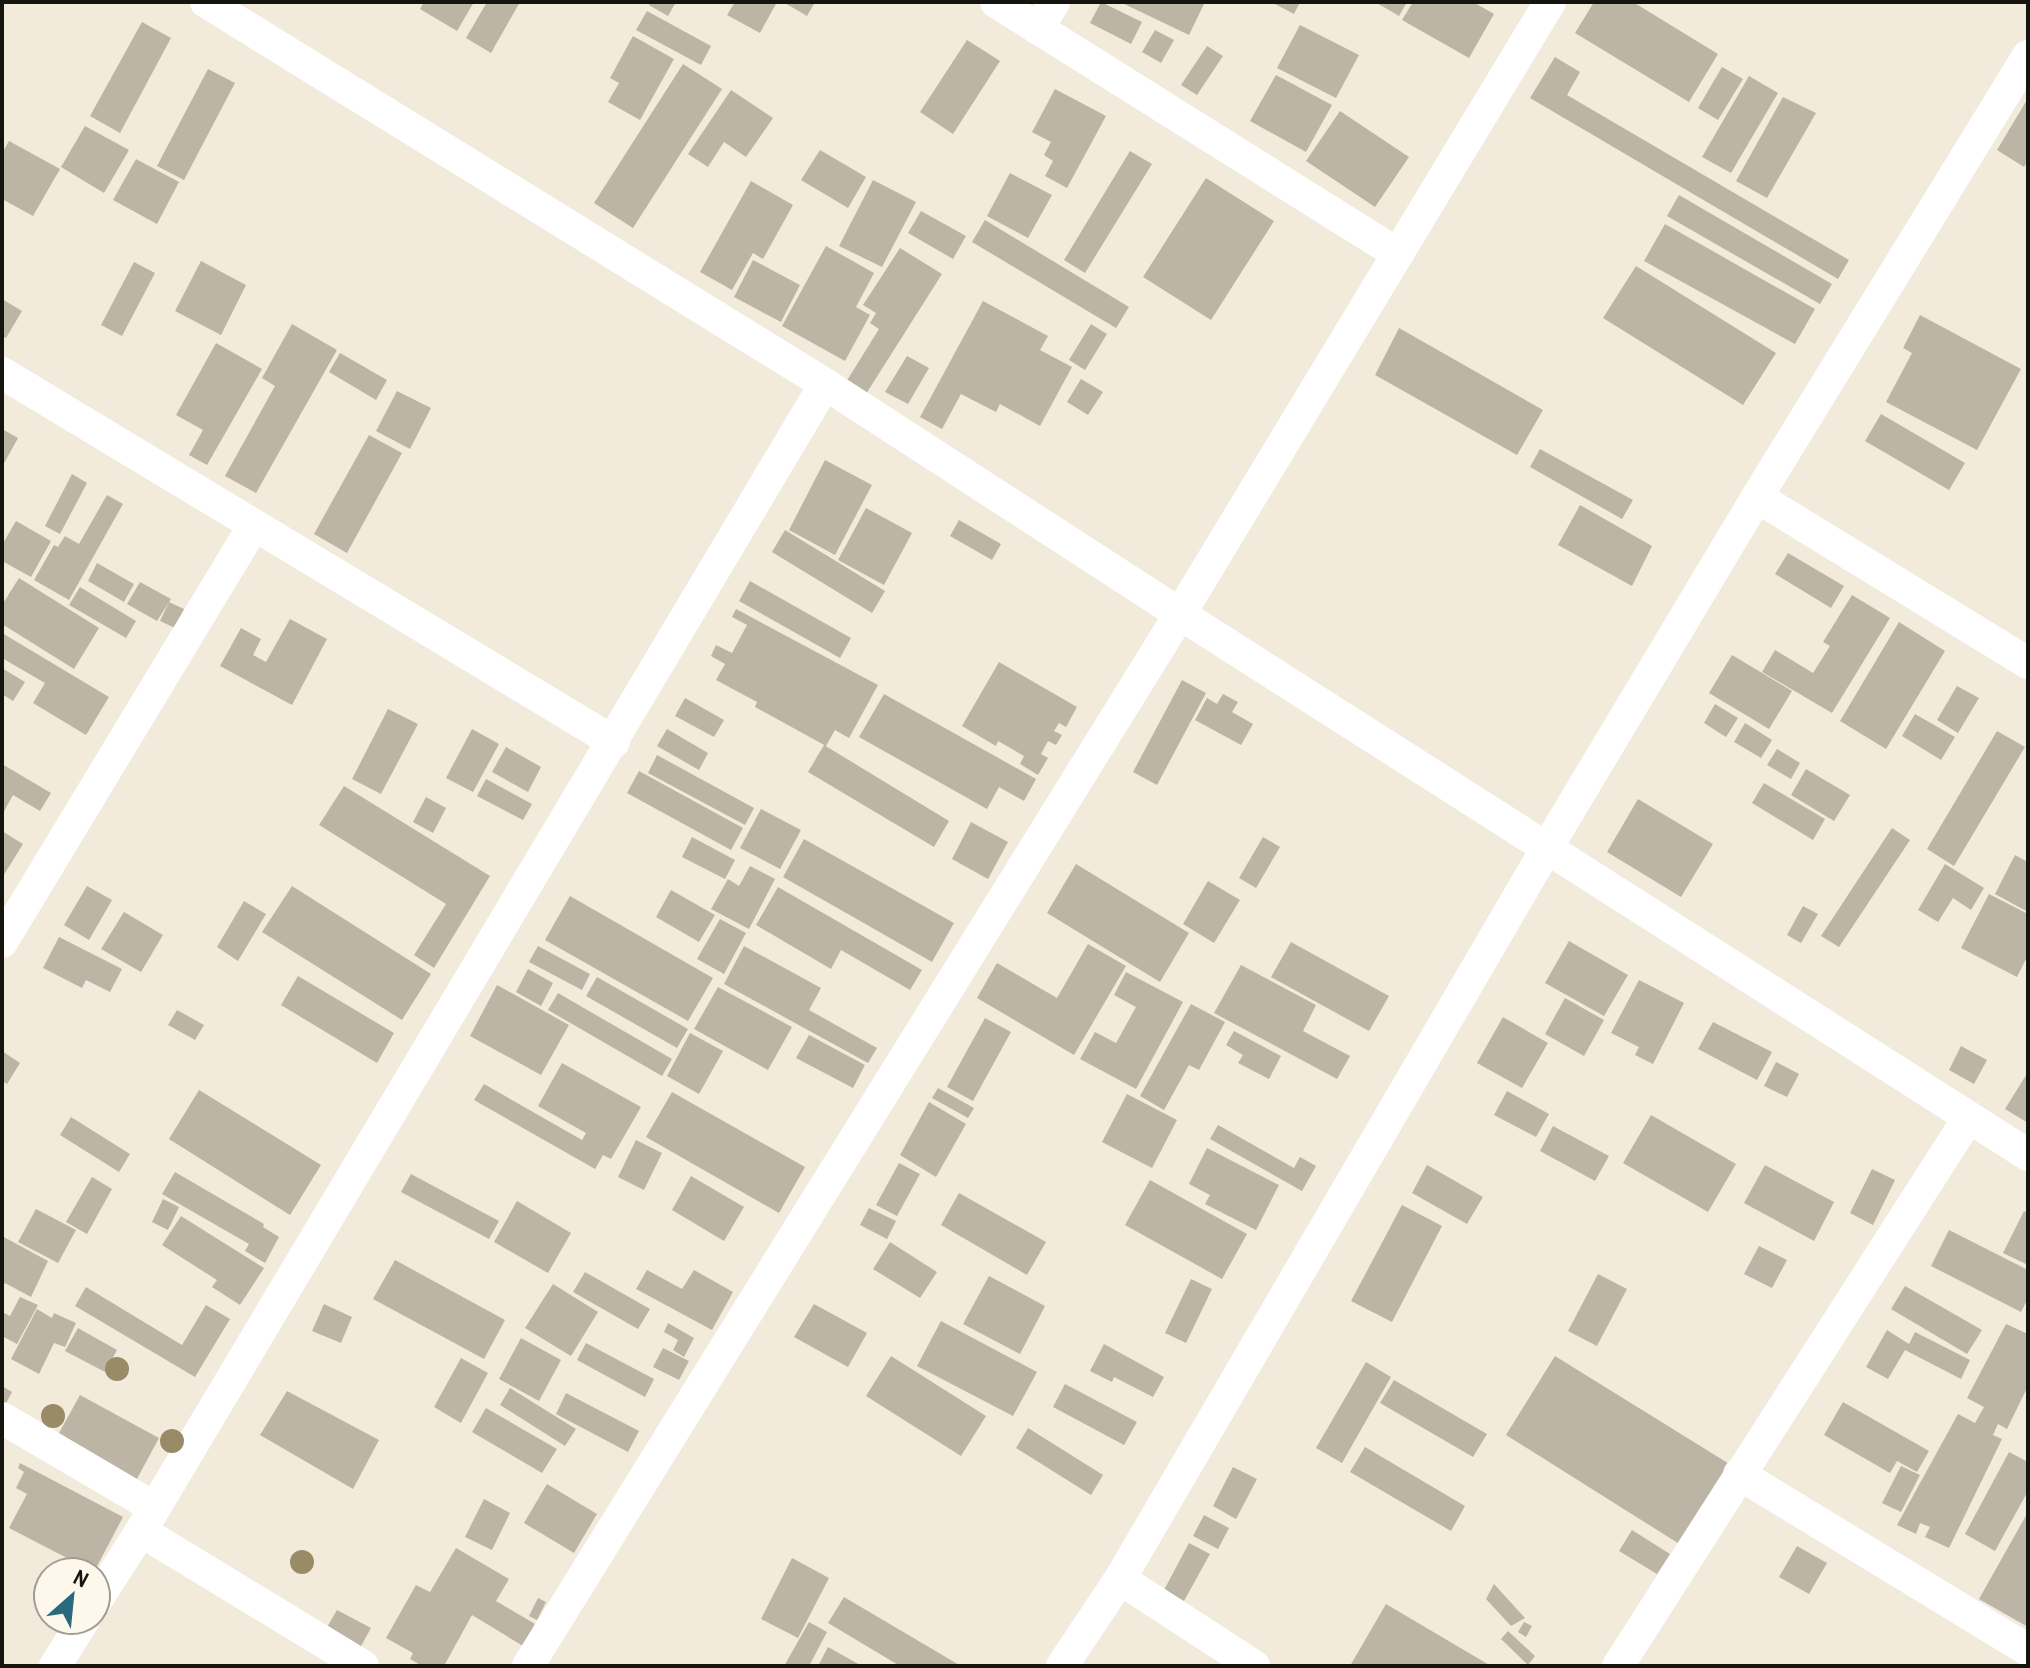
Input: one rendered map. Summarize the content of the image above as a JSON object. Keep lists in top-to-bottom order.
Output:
{
  "north": "top right"
}
